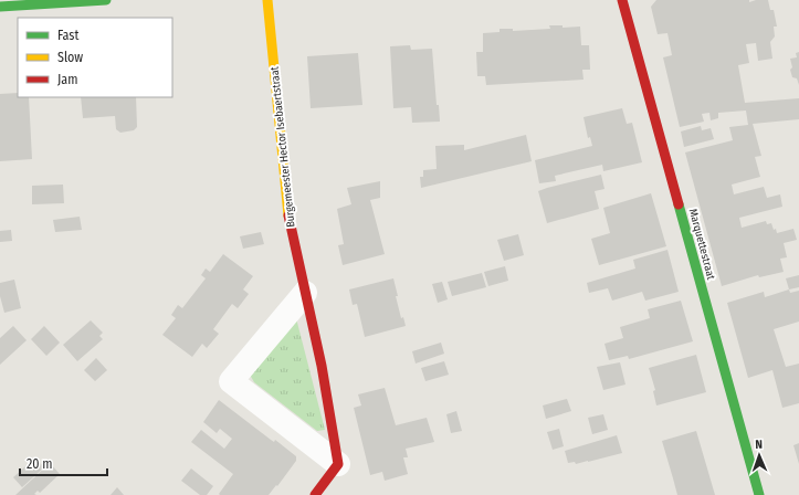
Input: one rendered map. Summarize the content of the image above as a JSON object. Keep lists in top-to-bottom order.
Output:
{
  "streets": {
    "street": ["Burgemeester Hector Isebaertstraat", "Marquettestraat"]
  },
  "legend": ["Fast", "Slow", "Jam"],
  "scale_bar": "20 m",
  "north": "top"
}
